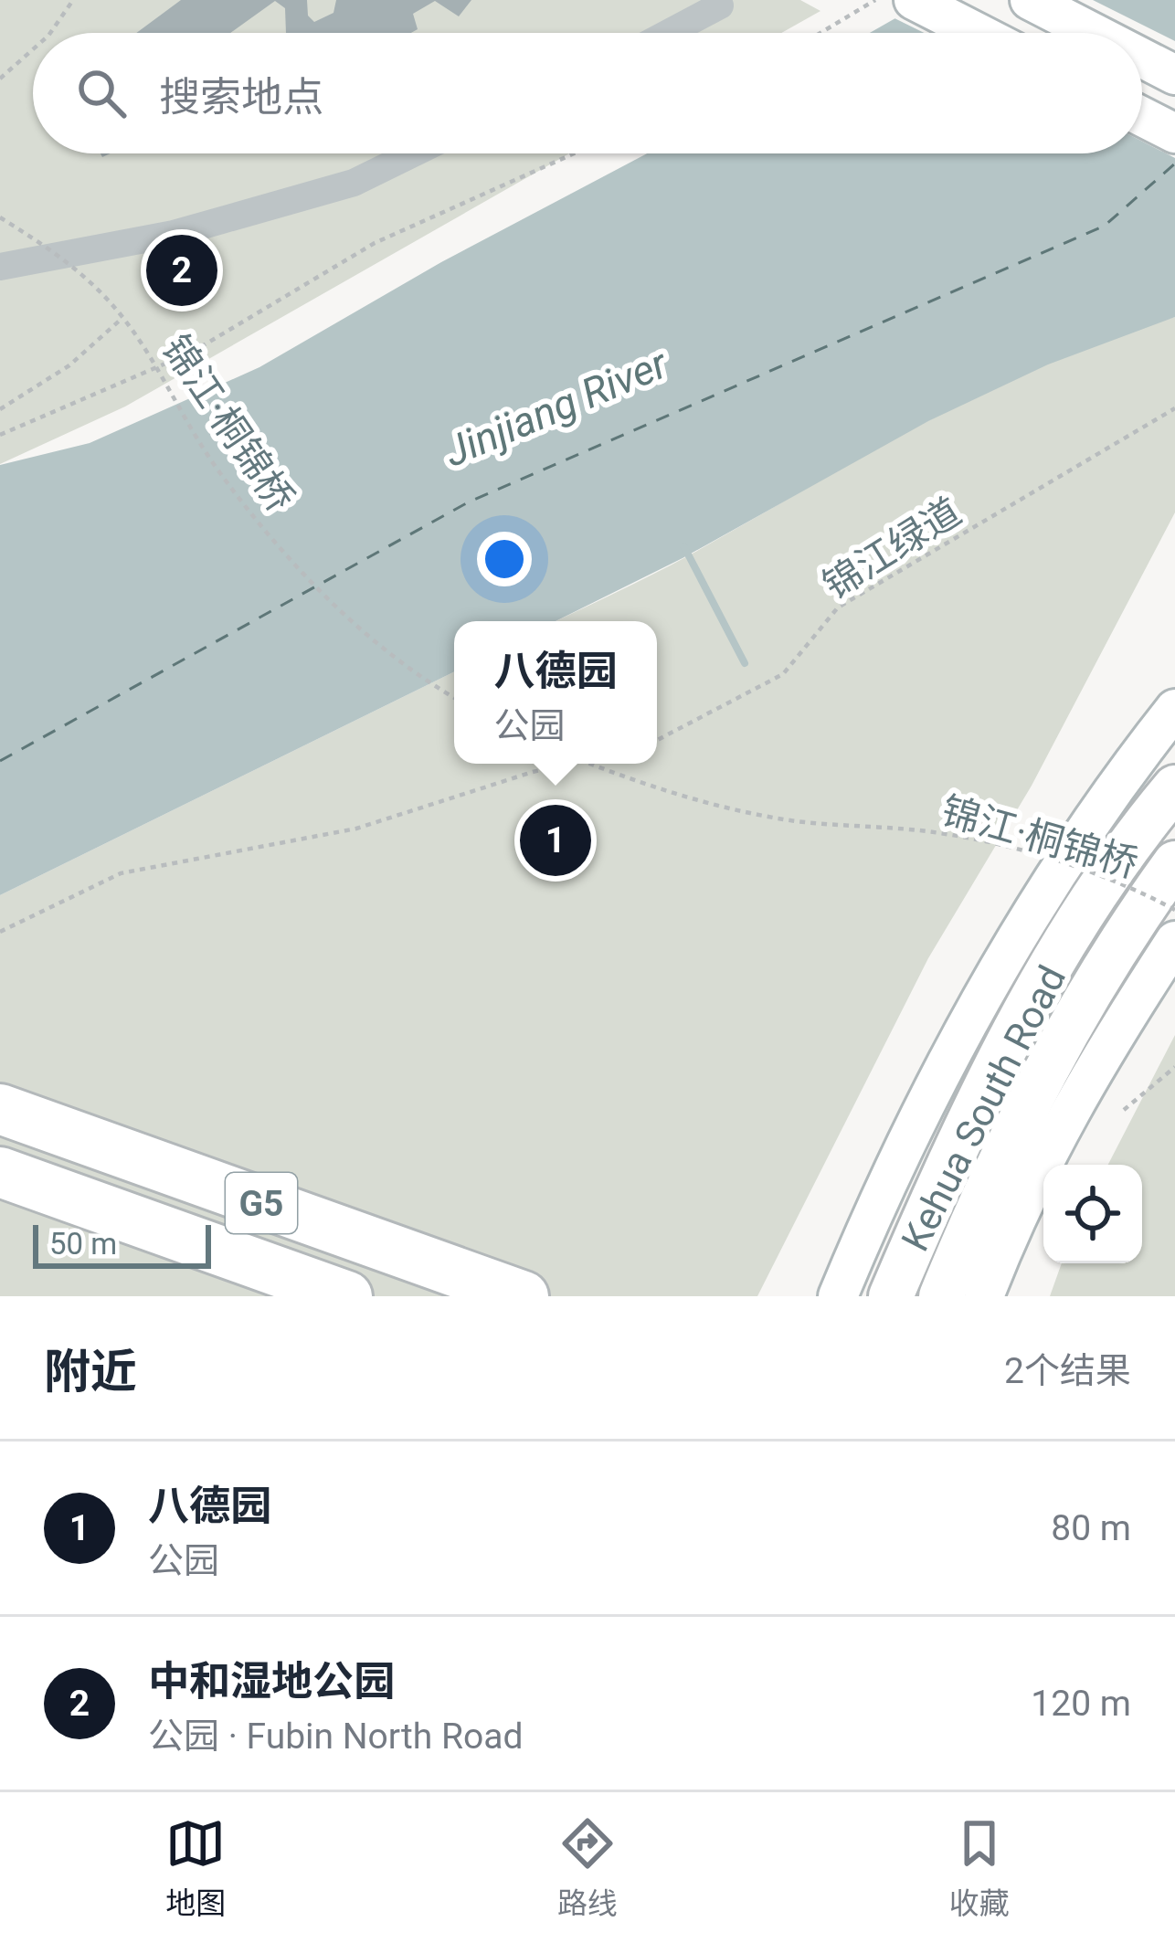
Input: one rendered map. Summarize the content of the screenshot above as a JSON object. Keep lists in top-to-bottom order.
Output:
{
  "streets": {
    "highway": ["Kehua South Road", "G5"],
    "path": ["锦江·桐锦桥", "锦江绿道"]
  },
  "water": ["Jinjiang River"],
  "scale_bar": "50 m",
  "page": {
    "search": "搜索地点",
    "pins": ["2", "1"],
    "popup": ["八德园", "公园"],
    "scale": "50 m",
    "heading": ["附近", "2个结果"],
    "list": [
      {
        "mark": "1",
        "name": "八德园",
        "note": "公园",
        "value": "80 m"
      },
      {
        "mark": "2",
        "name": "中和湿地公园",
        "note": "公园 · Fubin North Road",
        "value": "120 m"
      }
    ],
    "nav": ["地图", "路线", "收藏"]
  }
}
